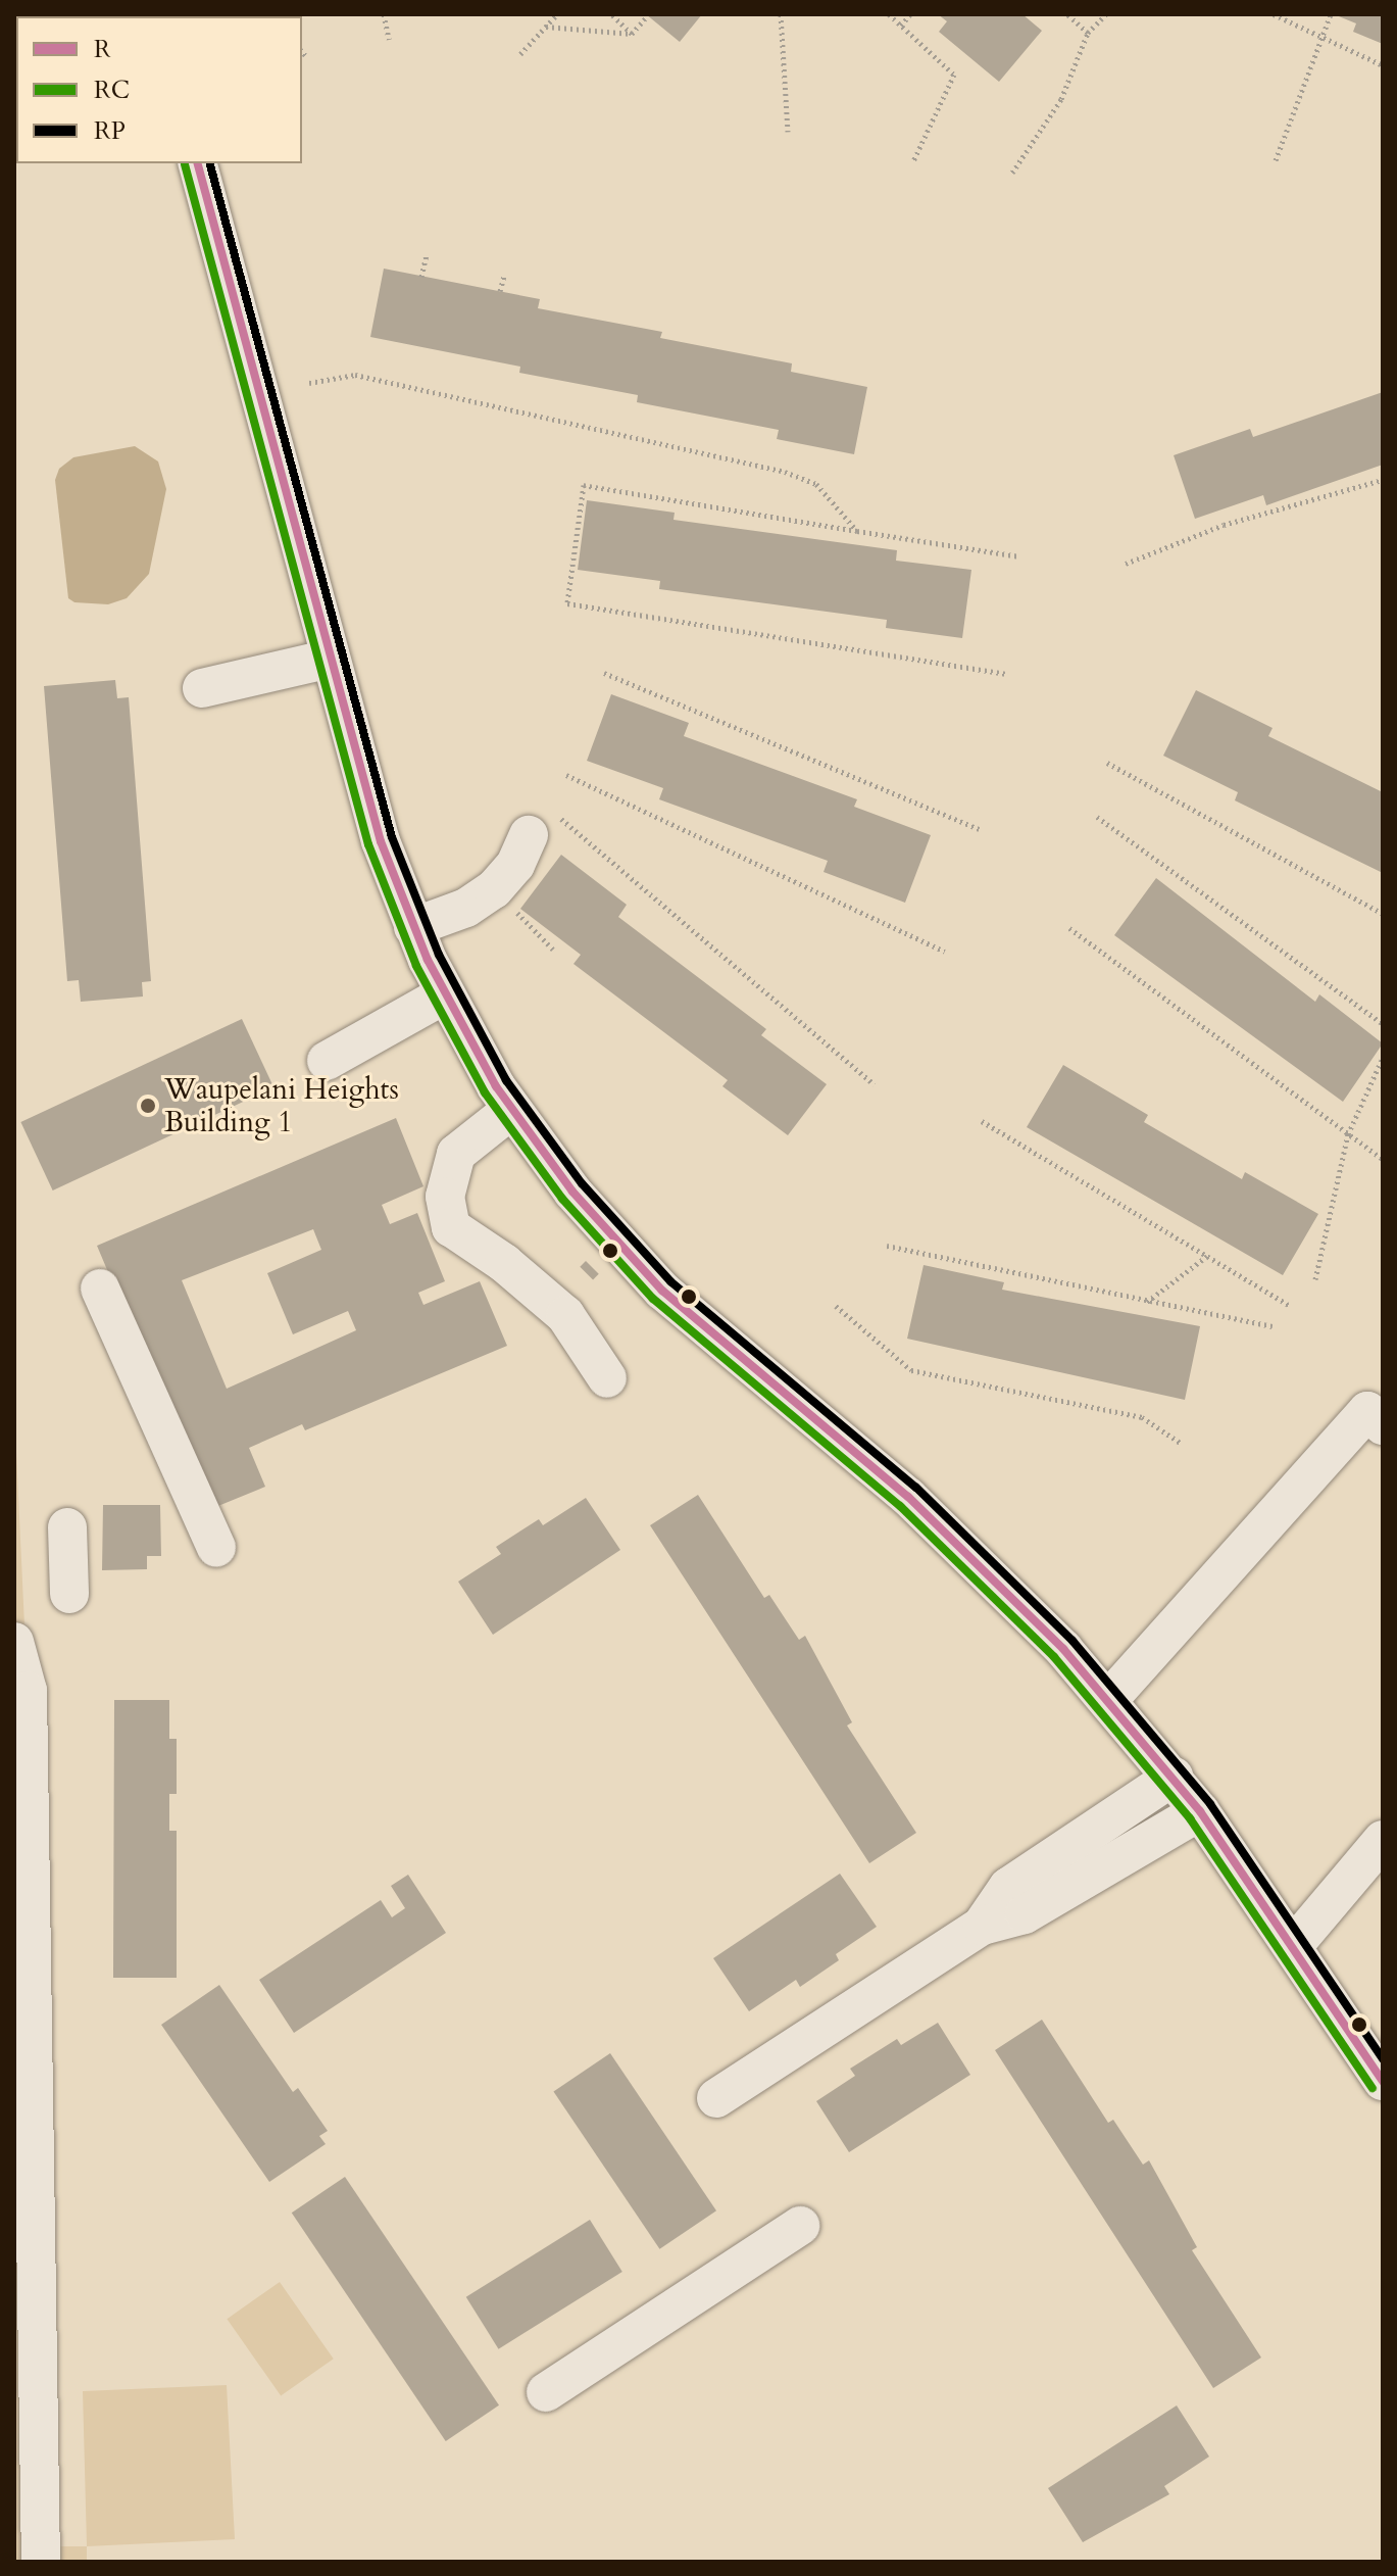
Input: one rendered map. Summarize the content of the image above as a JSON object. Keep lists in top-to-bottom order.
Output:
{
  "places": ["Waupelani Heights Building 1"],
  "lines": ["transit line R", "transit line RP", "transit line RC"],
  "legend": ["R", "RC", "RP"]
}
